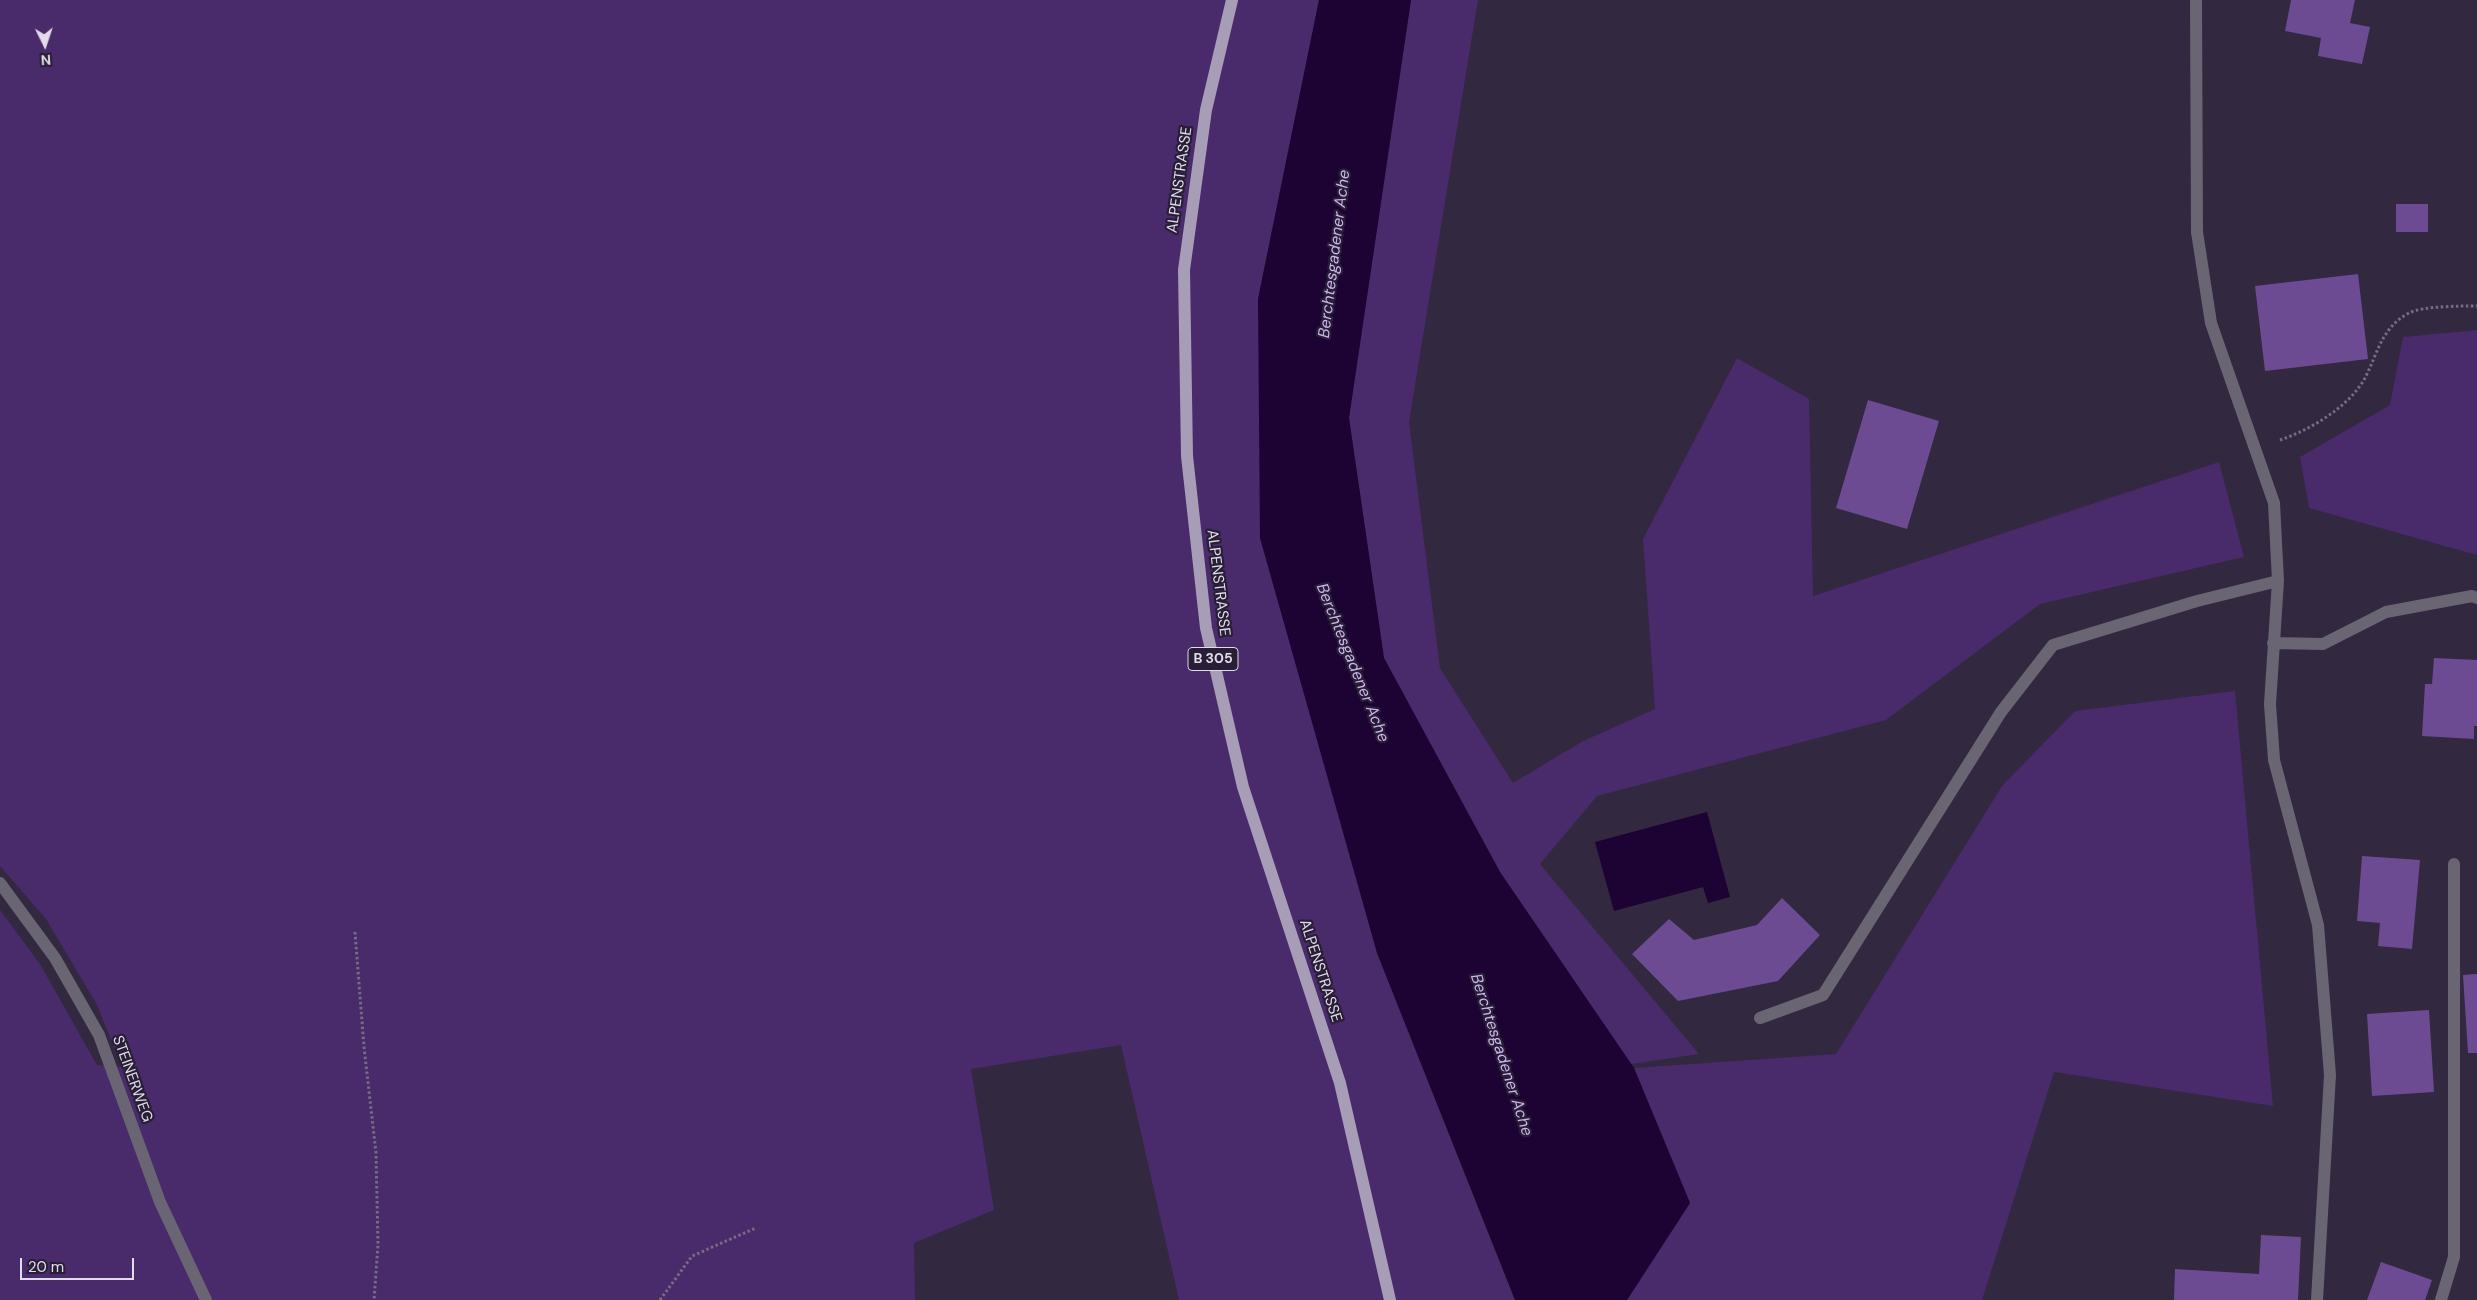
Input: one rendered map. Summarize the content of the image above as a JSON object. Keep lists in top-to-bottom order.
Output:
{
  "streets": {
    "main road": ["ALPENSTRASSE", "B 305"],
    "street": ["STEINERWEG"]
  },
  "water": ["Berchtesgadener Ache"],
  "scale_bar": "20 m",
  "north": "bottom"
}
